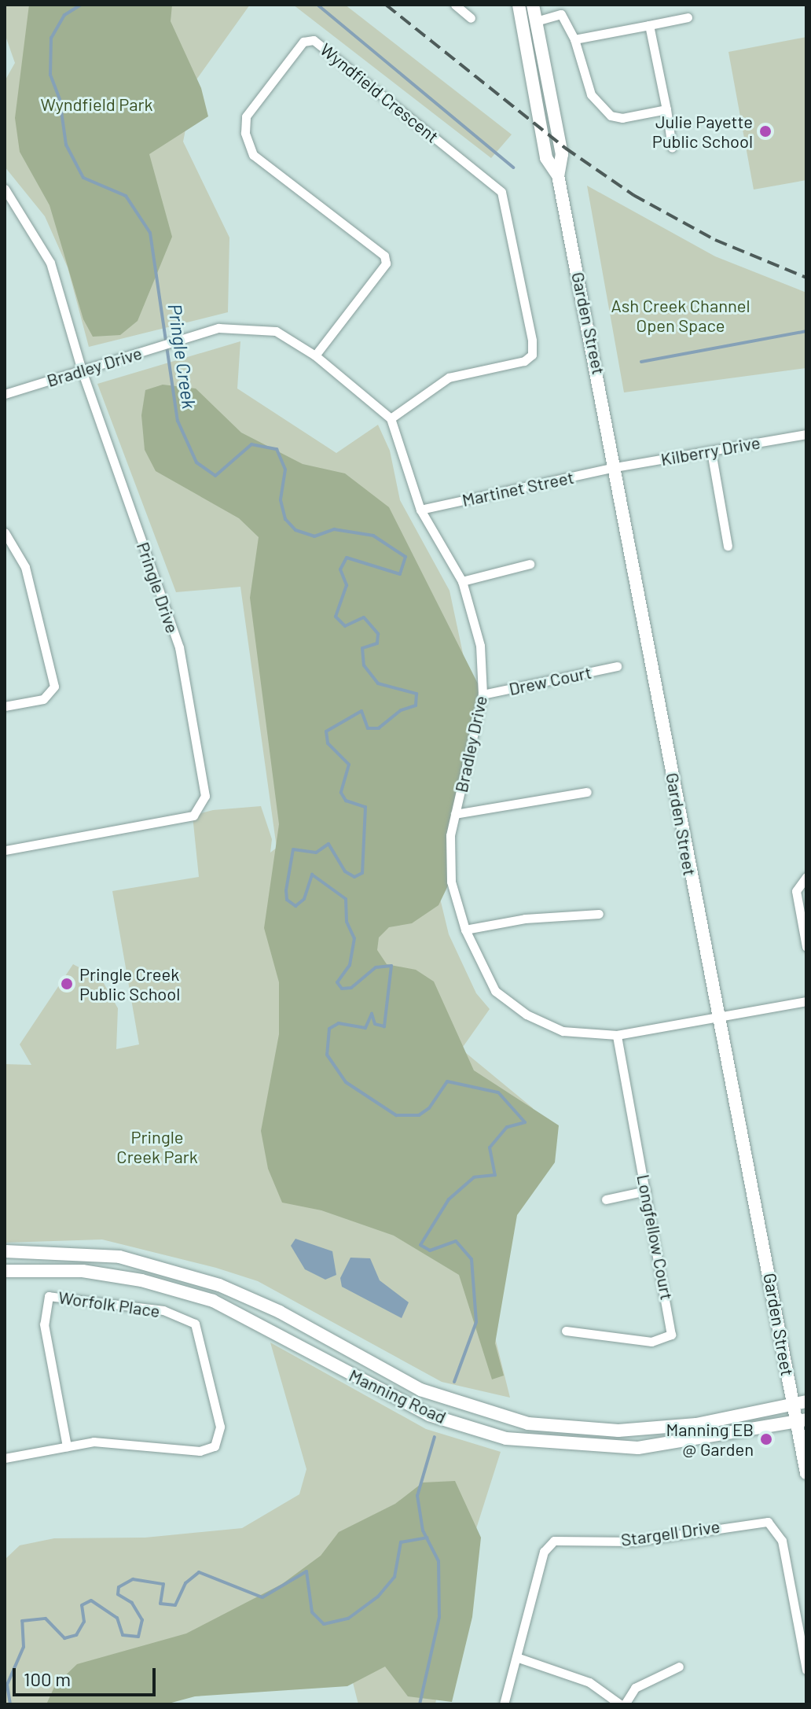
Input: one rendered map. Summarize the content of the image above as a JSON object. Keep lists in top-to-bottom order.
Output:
{
  "streets": {
    "street": [
      "Wyndfield Crescent",
      "Garden Street",
      "Bradley Drive",
      "Kilberry Drive",
      "Martinet Street",
      "Pringle Drive",
      "Drew Court",
      "Longfellow Court",
      "Worfolk Place",
      "Manning Road",
      "Stargell Drive"
    ]
  },
  "crossings": [
    ["Wyndfield Crescent", "Bradley Drive"],
    ["Garden Street", "Bradley Drive"],
    ["Garden Street", "Kilberry Drive"],
    ["Garden Street", "Martinet Street"],
    ["Garden Street", "Manning Road"],
    ["Bradley Drive", "Martinet Street"],
    ["Bradley Drive", "Pringle Drive"],
    ["Bradley Drive", "Drew Court"],
    ["Bradley Drive", "Longfellow Court"],
    ["Kilberry Drive", "Martinet Street"]
  ],
  "water": ["Pringle Creek"],
  "parks": ["Wyndfield Park", "Ash Creek Channel Open Space", "Pringle Creek Park"],
  "places": ["Julie Payette Public School", "Pringle Creek Public School", "Manning EB @ Garden"],
  "scale_bar": "100 m"
}
